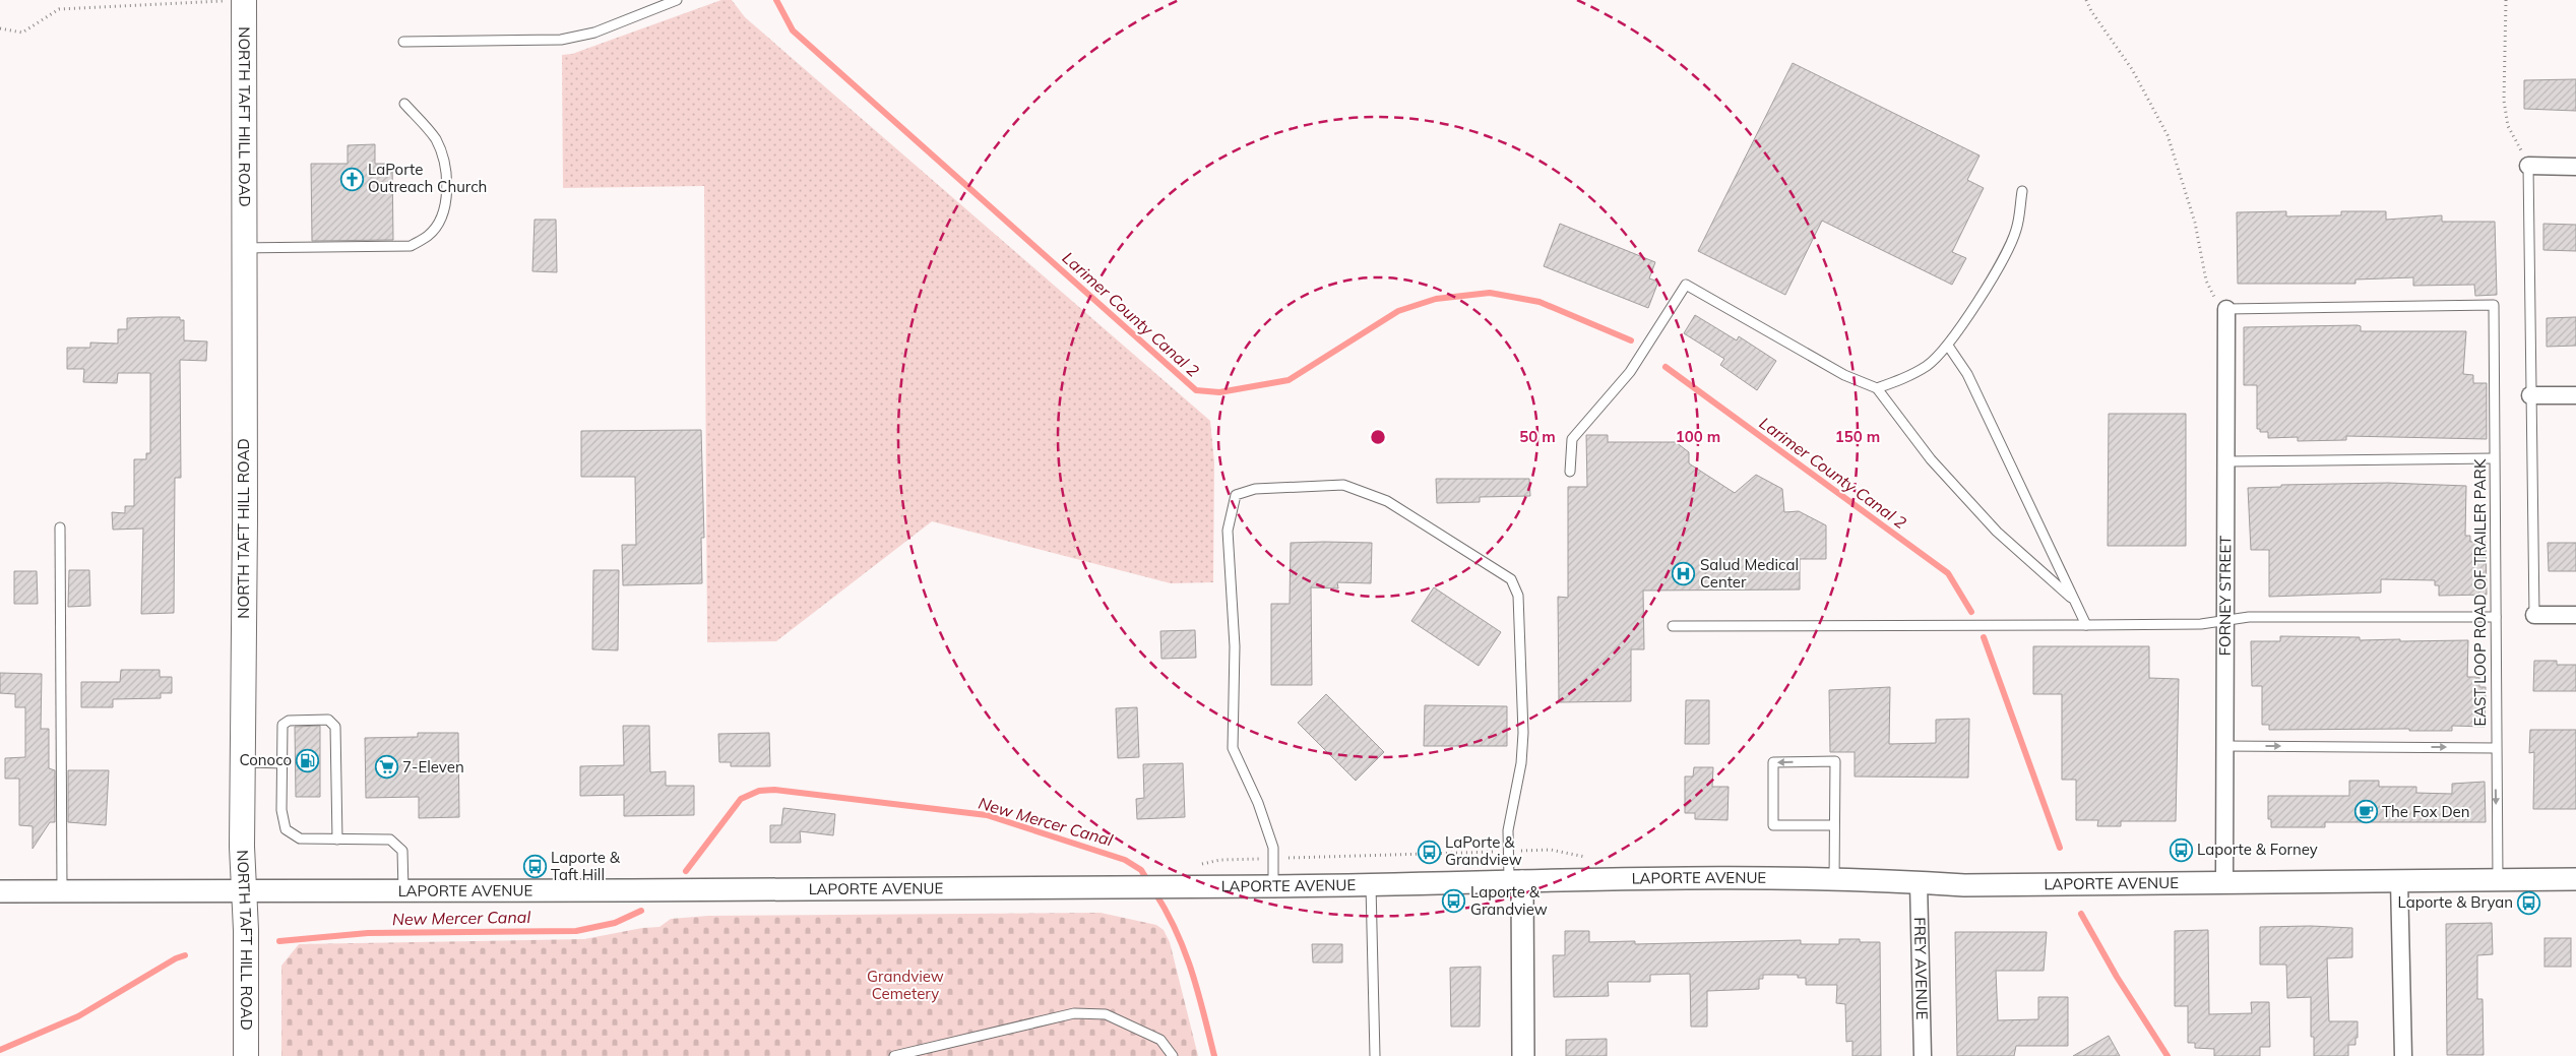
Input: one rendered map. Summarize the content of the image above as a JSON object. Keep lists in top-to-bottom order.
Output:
{
  "streets": {
    "main road": ["NORTH TAFT HILL ROAD"],
    "street": ["FORNEY STREET", "LAPORTE AVENUE", "FREY AVENUE"],
    "lane": ["EAST LOOP ROAD OF TRAILER PARK"]
  },
  "crossings": [
    ["NORTH TAFT HILL ROAD", "LAPORTE AVENUE"],
    ["EAST LOOP ROAD OF TRAILER PARK", "FORNEY STREET"],
    ["EAST LOOP ROAD OF TRAILER PARK", "LAPORTE AVENUE"],
    ["FORNEY STREET", "LAPORTE AVENUE"],
    ["LAPORTE AVENUE", "FREY AVENUE"]
  ],
  "water": ["Larimer County Canal 2", "New Mercer Canal"],
  "parks": ["Grandview Cemetery"],
  "places": {
    "church": ["LaPorte Outreach Church"],
    "hospital": ["Salud Medical Center"],
    "fuel station": ["Conoco"],
    "supermarket": ["7-Eleven"],
    "cafe": ["The Fox Den"],
    "bus stop": [
      "Laporte & Forney",
      "LaPorte & Grandview",
      "Laporte & Taft Hill",
      "Laporte & Grandview",
      "Laporte & Bryan"
    ]
  },
  "rings": ["50 m", "100 m", "150 m"]
}
